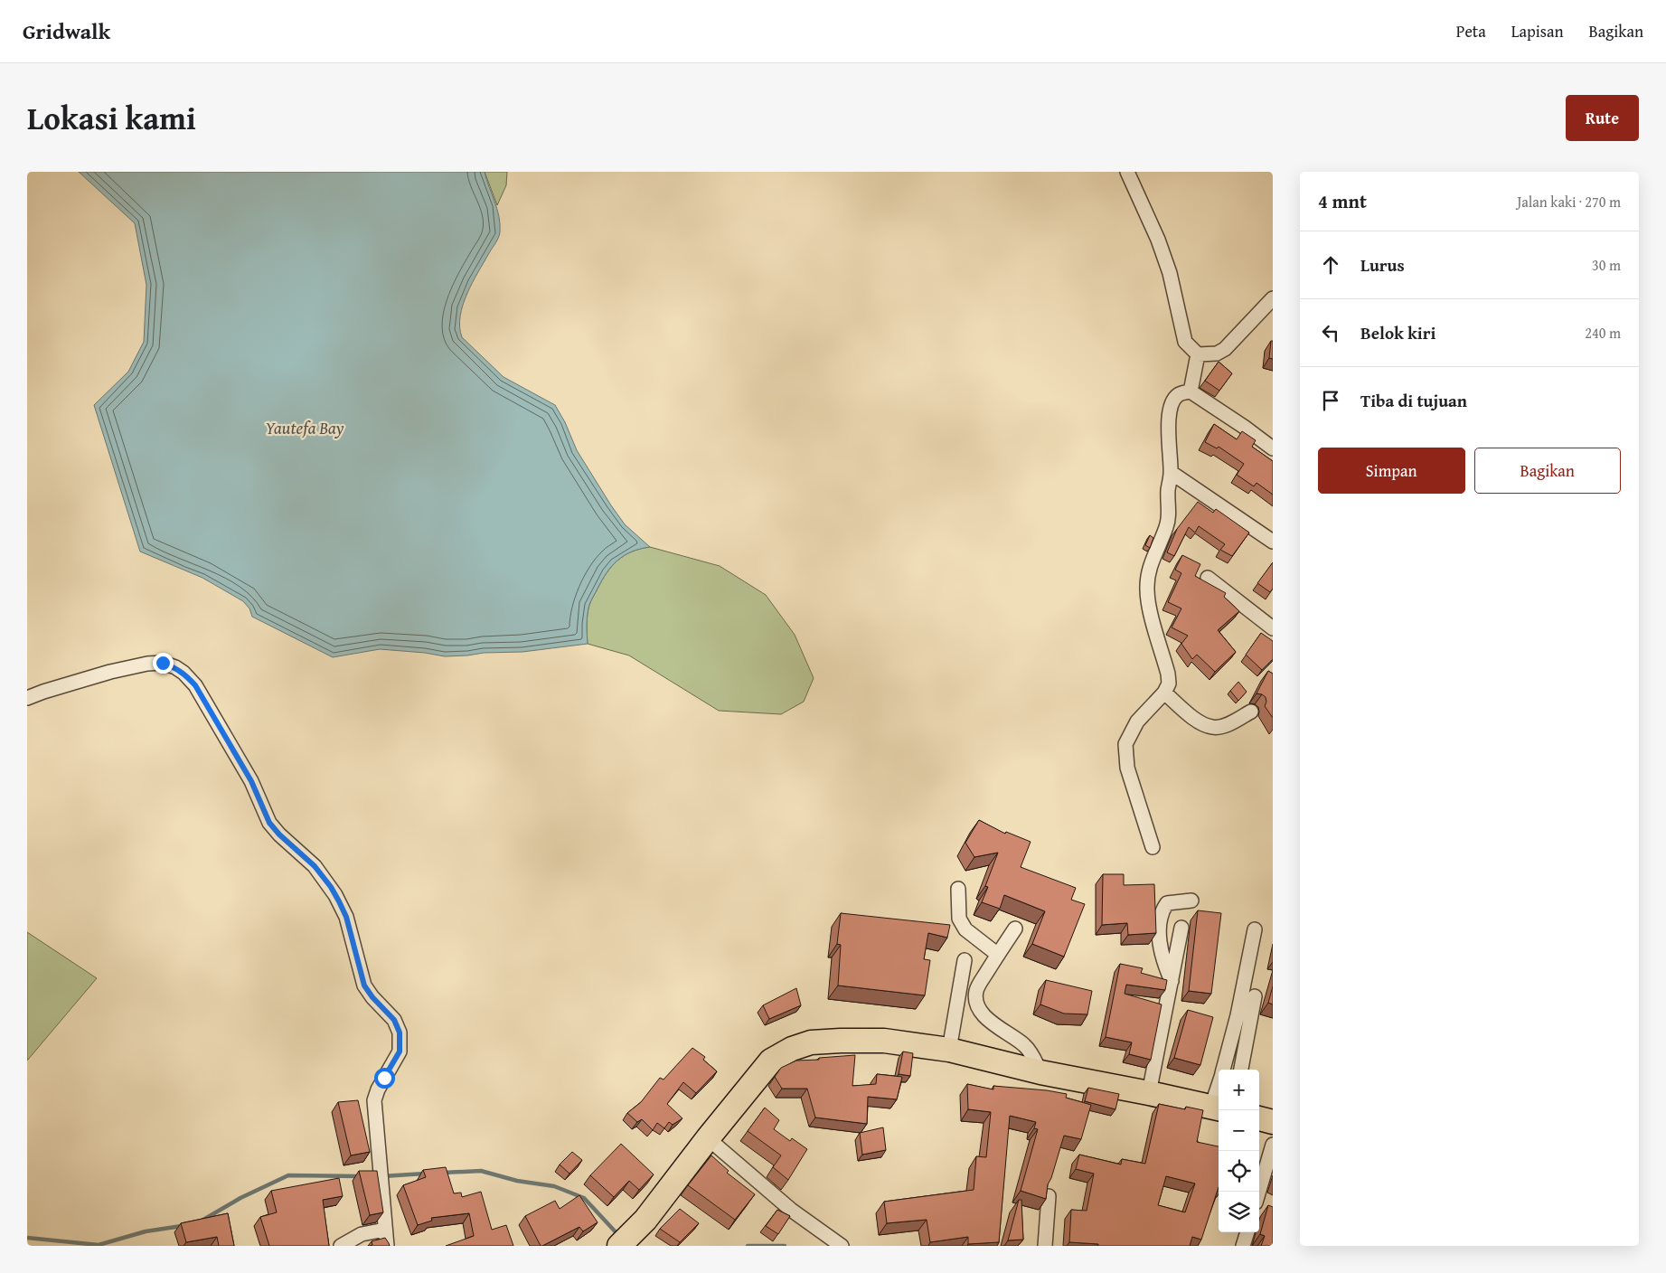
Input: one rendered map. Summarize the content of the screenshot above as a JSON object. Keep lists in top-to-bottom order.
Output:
{
  "water": ["Yautefa Bay"],
  "page": {
    "header": "Gridwalk",
    "nav": ["Peta", "Lapisan", "Bagikan"],
    "title": "Lokasi kami",
    "buttons": [
      "Rute",
      ["Simpan", "Bagikan"]
    ],
    "heading": ["4 mnt", "Jalan kaki · 270 m"],
    "list": [
      ["Lurus", "30 m"],
      ["Belok kiri", "240 m"],
      "Tiba di tujuan"
    ],
    "map_buttons": ["+", "−"]
  }
}
